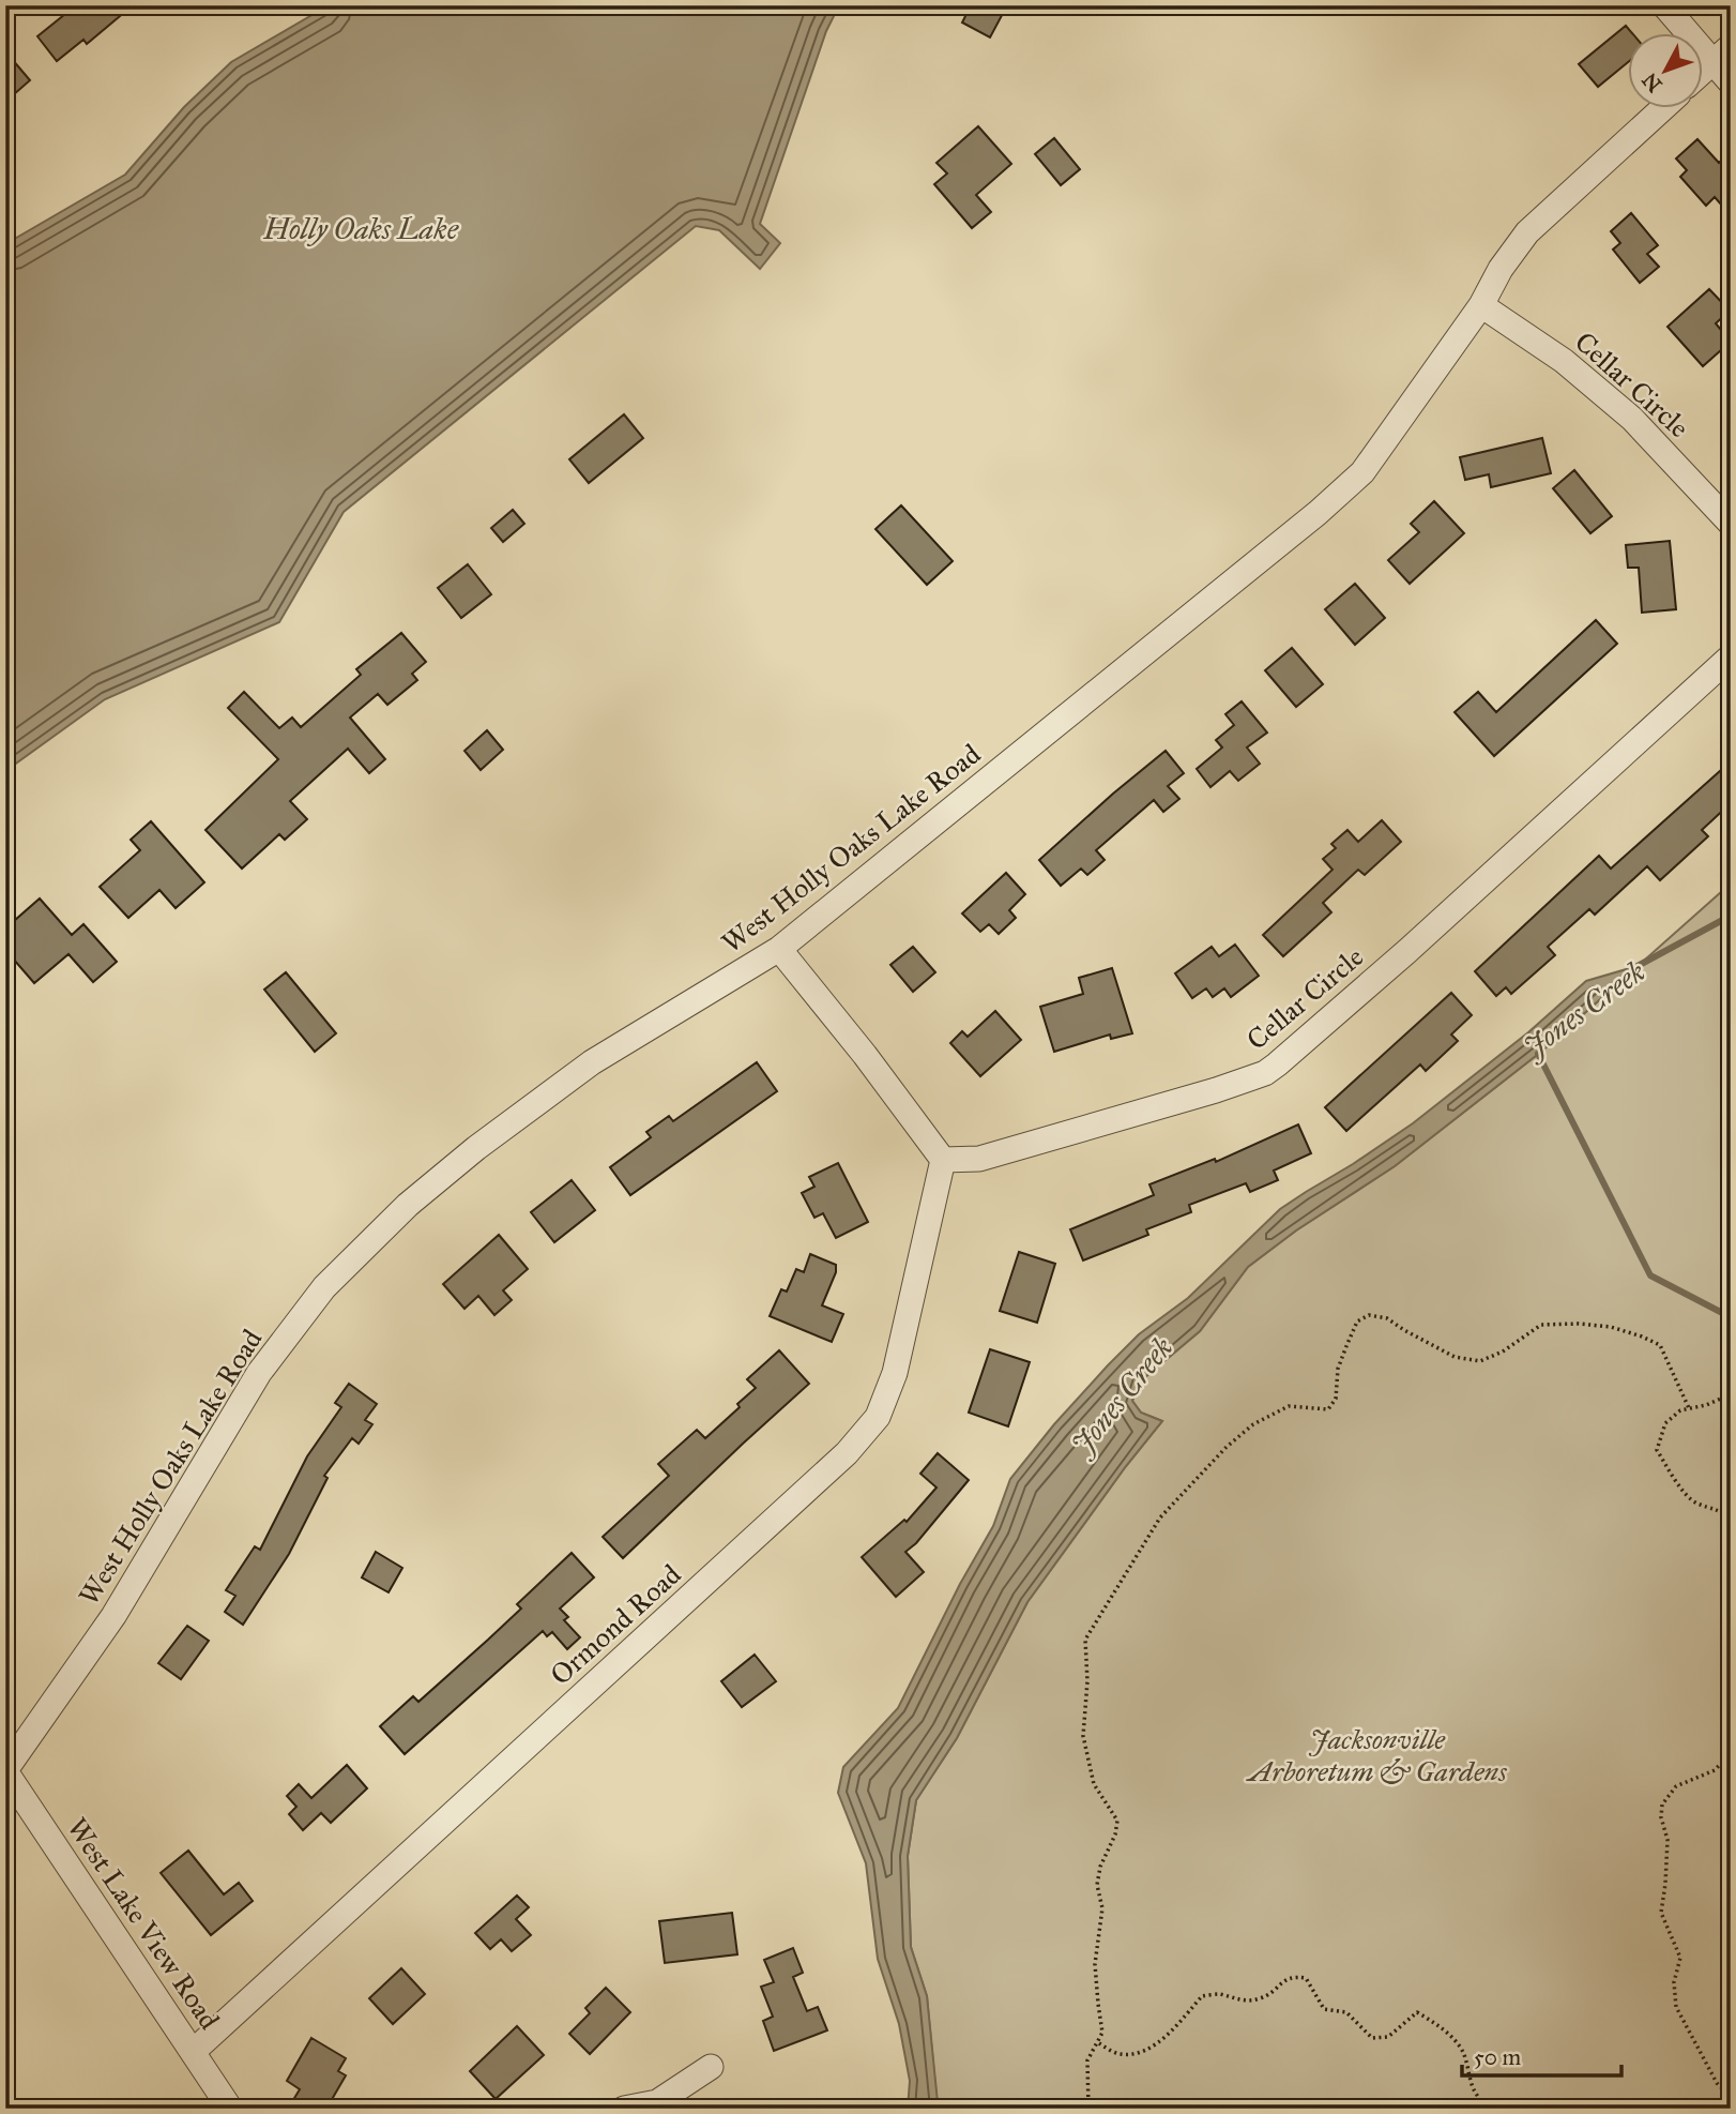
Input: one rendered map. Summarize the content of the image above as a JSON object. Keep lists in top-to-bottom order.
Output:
{
  "streets": {
    "street": [
      "Cellar Circle",
      "West Holly Oaks Lake Road",
      "Ormond Road",
      "West Lake View Road"
    ]
  },
  "crossings": [
    ["Cellar Circle", "West Holly Oaks Lake Road"],
    ["Cellar Circle", "Ormond Road"],
    ["West Holly Oaks Lake Road", "West Lake View Road"],
    ["Ormond Road", "West Lake View Road"]
  ],
  "water": ["Holly Oaks Lake", "Jones Creek"],
  "parks": ["Jacksonville Arboretum & Gardens"],
  "scale_bar": "50 m",
  "north": "bottom left"
}
